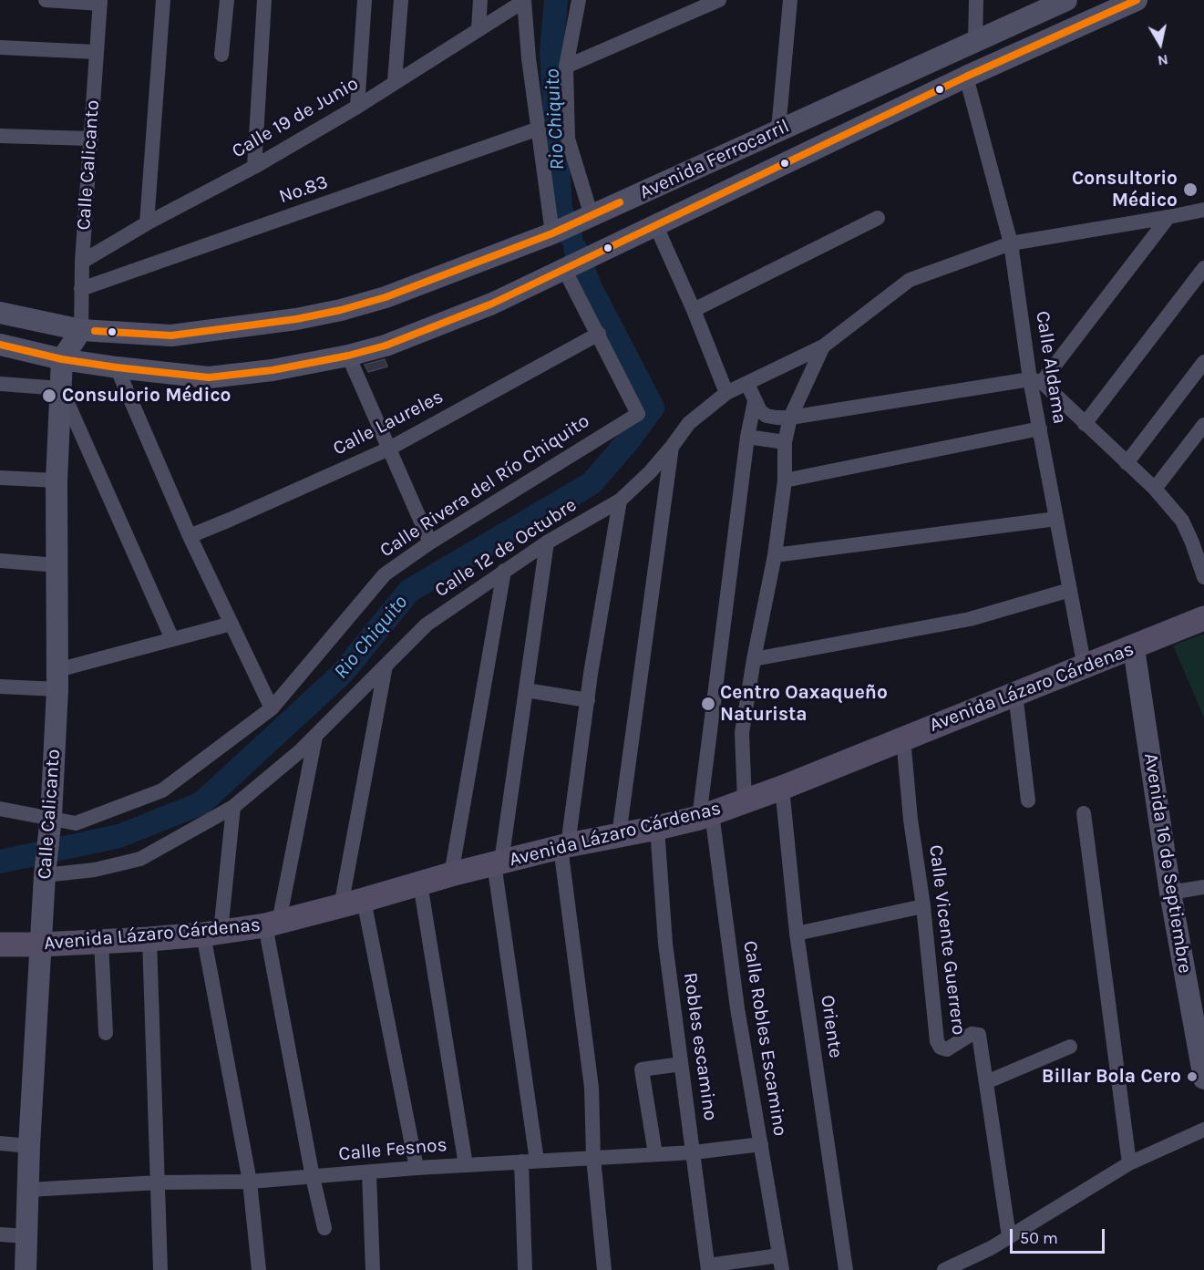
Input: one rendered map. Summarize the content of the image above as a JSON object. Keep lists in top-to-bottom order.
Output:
{
  "streets": {
    "main road": [
      "Avenida Ferrocarril",
      "Calle Calicanto",
      "Avenida Lázaro Cárdenas",
      "Avenida 16 de Septiembre"
    ],
    "street": [
      "Calle 19 de Junio",
      "No.83",
      "Calle Aldama",
      "Calle Laureles",
      "Calle Rivera del Río Chiquito",
      "Calle 12 de Octubre",
      "Calle Vicente Guerrero",
      "Oriente",
      "Calle Robles Escamino",
      "Robles escamino",
      "Calle Fesnos"
    ]
  },
  "crossings": [
    ["Calle 19 de Junio", "Calle Calicanto"],
    ["Avenida Ferrocarril", "Calle Calicanto"],
    ["Avenida Ferrocarril", "Calle Aldama"],
    ["Calle Calicanto", "No.83"],
    ["Calle Calicanto", "Calle Rivera del Río Chiquito"],
    ["Calle Calicanto", "Calle 12 de Octubre"],
    ["Calle Calicanto", "Avenida Lázaro Cárdenas"],
    ["Calle Calicanto", "Calle Fesnos"],
    ["Calle Aldama", "Calle 12 de Octubre"],
    ["Calle Aldama", "Avenida Lázaro Cárdenas"],
    ["Calle Laureles", "Calle Rivera del Río Chiquito"],
    ["Calle 12 de Octubre", "Avenida Lázaro Cárdenas"],
    ["Avenida Lázaro Cárdenas", "Avenida 16 de Septiembre"],
    ["Avenida Lázaro Cárdenas", "Calle Vicente Guerrero"],
    ["Avenida Lázaro Cárdenas", "Oriente"],
    ["Avenida Lázaro Cárdenas", "Calle Robles Escamino"],
    ["Avenida Lázaro Cárdenas", "Robles escamino"],
    ["Calle Robles Escamino", "Calle Fesnos"],
    ["Robles escamino", "Calle Fesnos"]
  ],
  "water": ["Rio Chiquito"],
  "places": [
    "Consultorio Médico",
    "Consulorio Médico",
    "Centro Oaxaqueño Naturista",
    "Billar Bola Cero"
  ],
  "scale_bar": "50 m",
  "north": "bottom"
}
